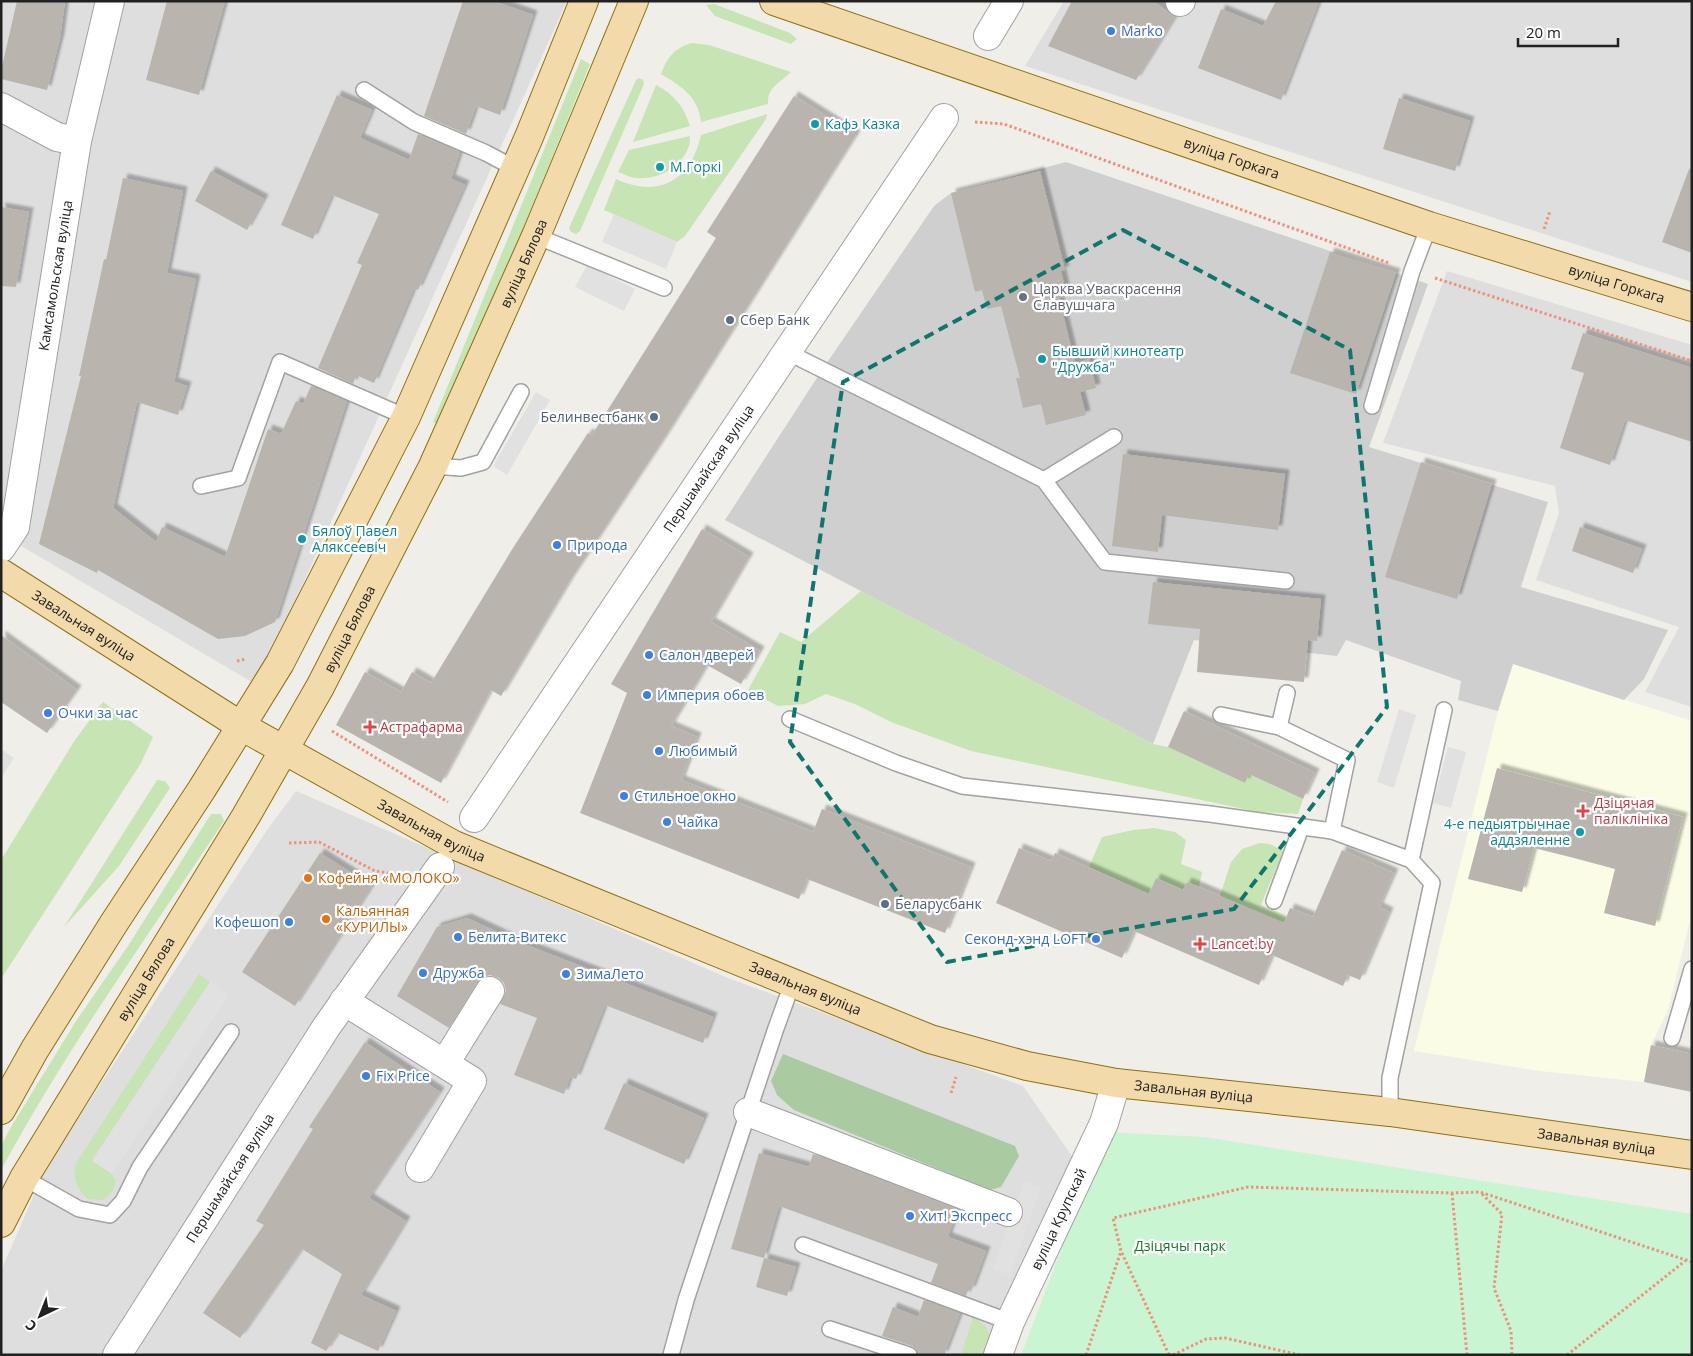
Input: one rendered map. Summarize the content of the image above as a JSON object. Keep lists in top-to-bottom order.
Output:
{
  "streets": {
    "main road": ["вуліца Горкага", "вуліца Бялова", "Завальная вуліца"],
    "street": ["Камсамольская вуліца", "Першамайская вуліца", "вуліца Крупскай"]
  },
  "crossings": [
    ["вуліца Бялова", "Завальная вуліца"],
    ["Завальная вуліца", "вуліца Крупскай"]
  ],
  "parks": ["Дзіцячы парк"],
  "places": {
    "other": [
      "Marko",
      "Кафэ Казка",
      "М.Горкі",
      "Царква Уваскрасення Славушчага",
      "Сбер Банк",
      "Бывший кинотеатр \"Дружба\"",
      "Белинвестбанк",
      "Бялоў Павел Аляксеевіч",
      "Природа",
      "Салон дверей",
      "Империя обоев",
      "Очки за час",
      "Любимый",
      "Стильное окно",
      "Чайка",
      "4-е педыятрычнае аддзяленне",
      "Кофейня «МОЛОКО»",
      "Беларусбанк",
      "Кальянная «КУРИЛЫ»",
      "Кофешоп",
      "Белита-Витекс",
      "Секонд-хэнд LOFT",
      "Дружба",
      "ЗимаЛето",
      "Fix Price",
      "Хит! Экспресс"
    ],
    "health": ["Астрафарма", "Дзіцячая паліклініка", "Lancet.by"]
  },
  "scale_bar": "20 m",
  "north": "bottom left"
}
